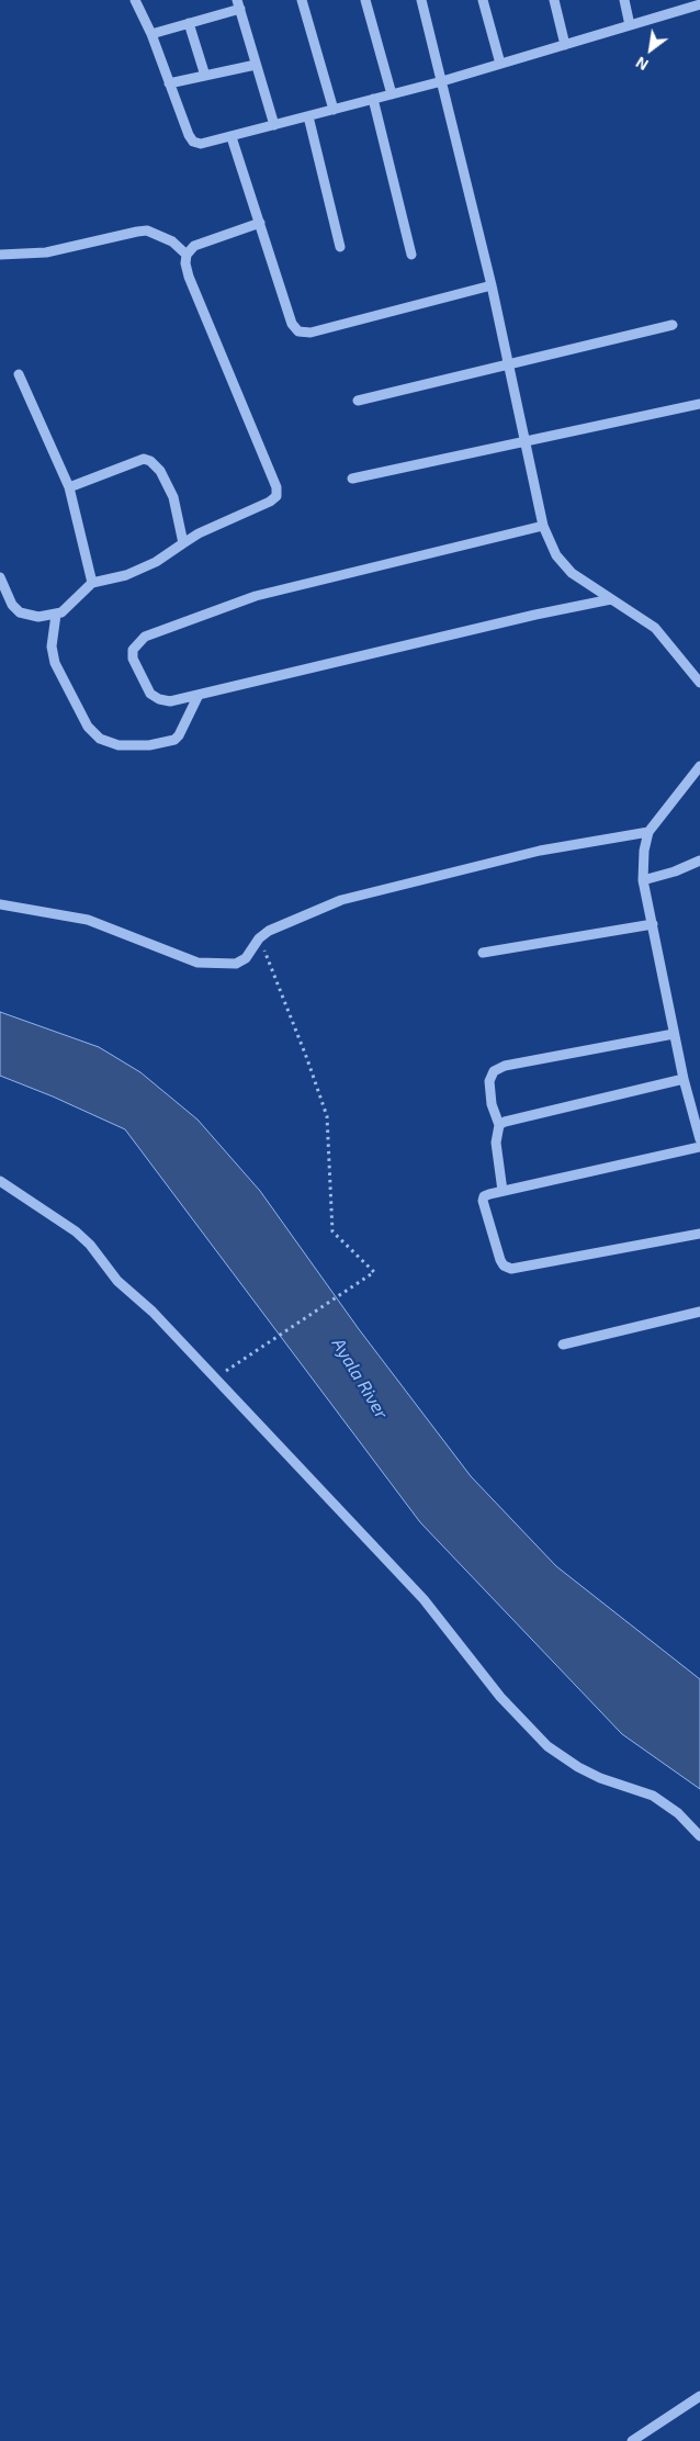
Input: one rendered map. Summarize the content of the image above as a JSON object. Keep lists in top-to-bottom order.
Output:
{
  "water": ["Ayala River"],
  "north": "bottom left"
}
